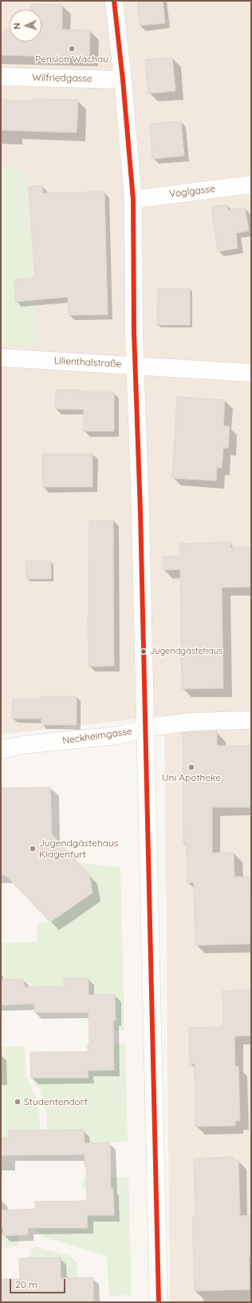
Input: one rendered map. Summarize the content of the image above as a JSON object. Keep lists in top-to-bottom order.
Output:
{
  "streets": {
    "street": [
      "Wilfriedgasse",
      "Voglgasse",
      "Lilienthalstraße",
      "Neckheimgasse"
    ]
  },
  "places": [
    "Pension Wachau",
    "Jugendgästehaus",
    "Uni Apotheke",
    "Jugendgästehaus Klagenfurt",
    "Studentendorf"
  ],
  "scale_bar": "20 m",
  "north": "left"
}
